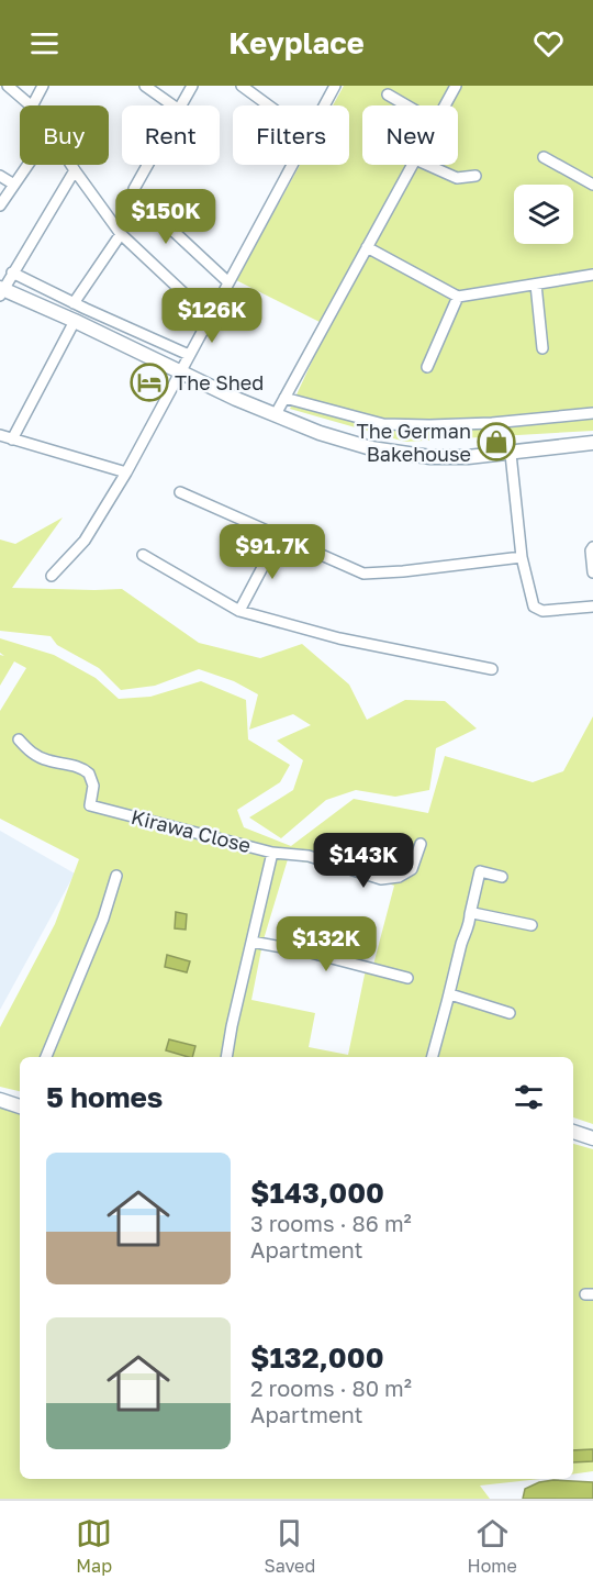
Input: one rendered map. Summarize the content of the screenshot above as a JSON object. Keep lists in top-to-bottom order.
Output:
{
  "streets": {
    "street": ["Kirawa Close"]
  },
  "places": {
    "hotel": ["The Shed"],
    "shop": ["The German Bakehouse"]
  },
  "page": {
    "header": "Keyplace",
    "chip": [
      "Buy",
      "Rent",
      "Filters",
      "New"
    ],
    "price": [
      "$150K",
      "$126K",
      "$91.7K",
      "$143K",
      "$132K"
    ],
    "heading": "5 homes",
    "list": [
      {
        "name": "$143,000",
        "note": "3 rooms · 86 m² · Apartment"
      },
      {
        "name": "$132,000",
        "note": "2 rooms · 80 m² · Apartment"
      }
    ],
    "tabs": ["Map", "Saved", "Home"]
  }
}
